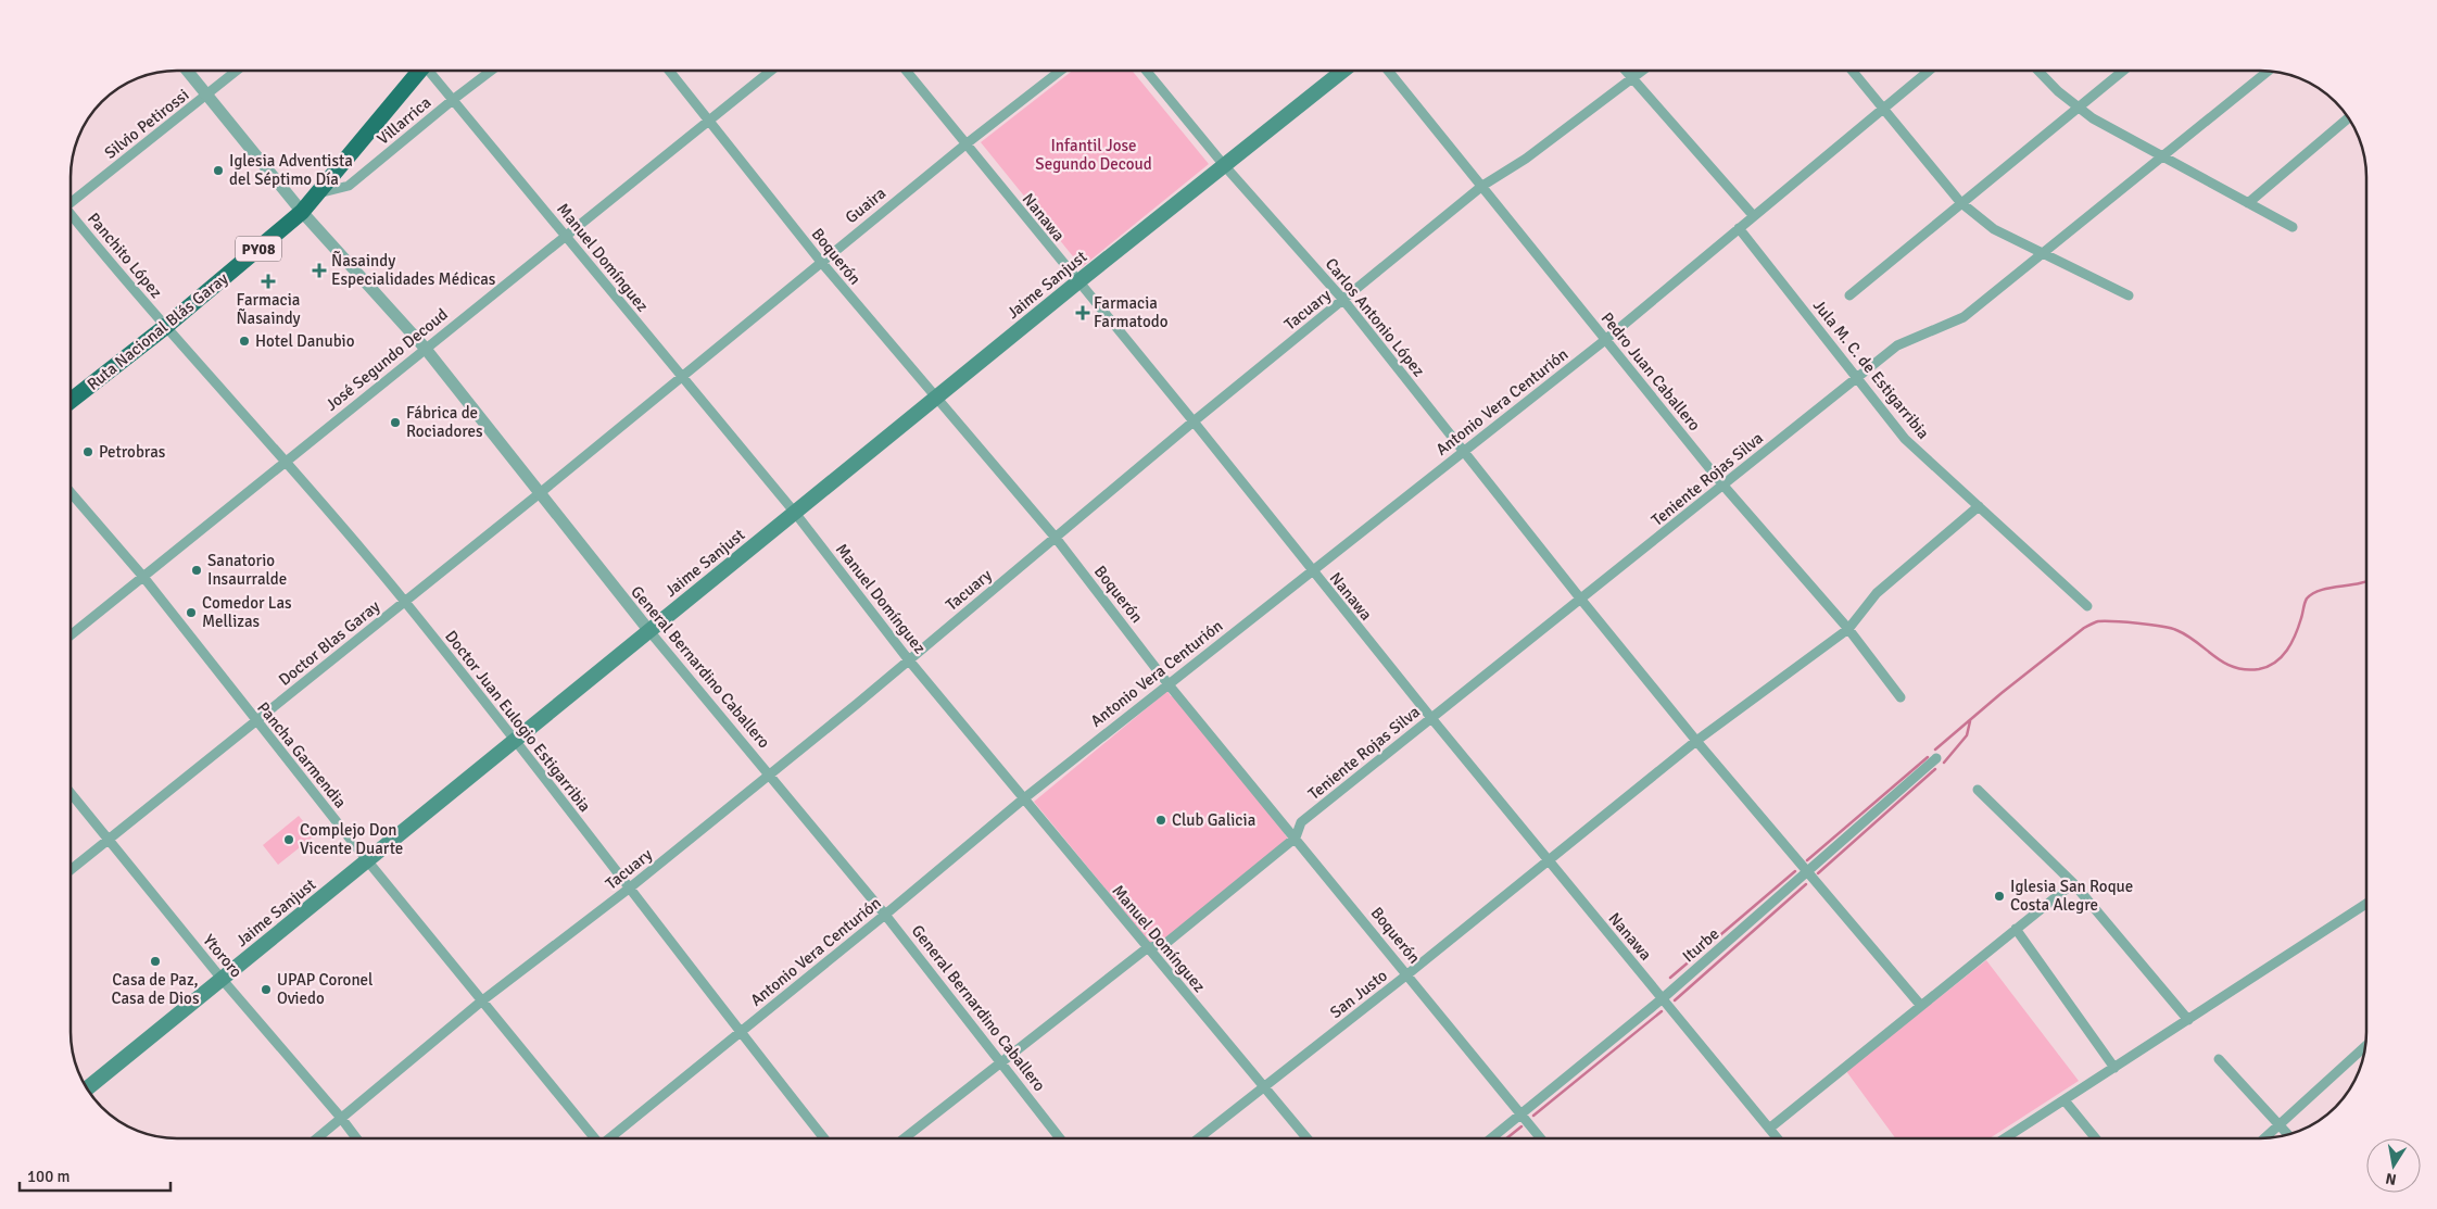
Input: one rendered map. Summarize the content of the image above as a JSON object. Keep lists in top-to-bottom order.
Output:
{
  "streets": {
    "highway": ["PY08", "Ruta Nacional Blás Garay"],
    "main road": ["Jaime Sanjust"],
    "street": [
      "Villarrica",
      "Silvio Petirossi",
      "Guaira",
      "Nanawa",
      "Panchito López",
      "Boquerón",
      "Manuel Domínguez",
      "Tacuary",
      "Carlos Antonio López",
      "José Segundo Decoud",
      "Jula M. C. de Estigarribia",
      "Pedro Juan Caballero",
      "Antonio Vera Centurión",
      "Teniente Rojas Silva",
      "Doctor Blas Garay",
      "General Bernardino Caballero",
      "Doctor Juan Eulogio Estigarribia",
      "Pancha Garmendia",
      "Iturbe",
      "Ytororo",
      "San Justo"
    ]
  },
  "crossings": [
    ["Villarrica", "Manuel Domínguez"],
    ["Villarrica", "Ruta Nacional Blás Garay"],
    ["Silvio Petirossi", "General Bernardino Caballero"],
    ["Guaira", "Nanawa"],
    ["Guaira", "Boquerón"],
    ["Guaira", "Manuel Domínguez"],
    ["Guaira", "Doctor Blas Garay"],
    ["Nanawa", "Jaime Sanjust"],
    ["Nanawa", "Tacuary"],
    ["Nanawa", "Antonio Vera Centurión"],
    ["Nanawa", "Teniente Rojas Silva"],
    ["Nanawa", "Iturbe"],
    ["Nanawa", "San Justo"],
    ["Panchito López", "Ruta Nacional Blás Garay"],
    ["Panchito López", "Doctor Juan Eulogio Estigarribia"],
    ["Boquerón", "Jaime Sanjust"],
    ["Boquerón", "Tacuary"],
    ["Boquerón", "José Segundo Decoud"],
    ["Boquerón", "Antonio Vera Centurión"],
    ["Boquerón", "Teniente Rojas Silva"],
    ["Boquerón", "Iturbe"],
    ["Boquerón", "San Justo"],
    ["Manuel Domínguez", "Jaime Sanjust"],
    ["Manuel Domínguez", "Tacuary"],
    ["Manuel Domínguez", "José Segundo Decoud"],
    ["Manuel Domínguez", "Antonio Vera Centurión"],
    ["Manuel Domínguez", "Teniente Rojas Silva"],
    ["Manuel Domínguez", "Doctor Blas Garay"],
    ["Manuel Domínguez", "San Justo"],
    ["Jaime Sanjust", "Carlos Antonio López"],
    ["Jaime Sanjust", "General Bernardino Caballero"],
    ["Jaime Sanjust", "Doctor Juan Eulogio Estigarribia"],
    ["Jaime Sanjust", "Pancha Garmendia"],
    ["Jaime Sanjust", "Ytororo"],
    ["Tacuary", "Carlos Antonio López"],
    ["Tacuary", "Pedro Juan Caballero"],
    ["Tacuary", "General Bernardino Caballero"],
    ["Tacuary", "Doctor Juan Eulogio Estigarribia"],
    ["Tacuary", "Pancha Garmendia"],
    ["Tacuary", "Ytororo"],
    ["Carlos Antonio López", "Antonio Vera Centurión"],
    ["Carlos Antonio López", "Teniente Rojas Silva"],
    ["Carlos Antonio López", "Iturbe"],
    ["Carlos Antonio López", "San Justo"],
    ["Ruta Nacional Blás Garay", "General Bernardino Caballero"],
    ["Ruta Nacional Blás Garay", "Doctor Juan Eulogio Estigarribia"],
    ["José Segundo Decoud", "General Bernardino Caballero"],
    ["José Segundo Decoud", "Doctor Juan Eulogio Estigarribia"],
    ["José Segundo Decoud", "Pancha Garmendia"],
    ["Jula M. C. de Estigarribia", "Antonio Vera Centurión"],
    ["Jula M. C. de Estigarribia", "Teniente Rojas Silva"],
    ["Jula M. C. de Estigarribia", "San Justo"],
    ["Pedro Juan Caballero", "Antonio Vera Centurión"],
    ["Pedro Juan Caballero", "Teniente Rojas Silva"],
    ["Pedro Juan Caballero", "San Justo"],
    ["Antonio Vera Centurión", "General Bernardino Caballero"],
    ["Antonio Vera Centurión", "Doctor Juan Eulogio Estigarribia"],
    ["Teniente Rojas Silva", "General Bernardino Caballero"],
    ["Doctor Blas Garay", "General Bernardino Caballero"],
    ["Doctor Blas Garay", "Doctor Juan Eulogio Estigarribia"],
    ["Doctor Blas Garay", "Pancha Garmendia"],
    ["Doctor Blas Garay", "Ytororo"]
  ],
  "parks": ["Infantil Jose Segundo Decoud"],
  "places": {
    "other": [
      "Iglesia Adventista del Séptimo Día",
      "Hotel Danubio",
      "Fábrica de Rociadores",
      "Petrobras",
      "Sanatorio Insaurralde",
      "Comedor Las Mellizas",
      "Club Galicia",
      "Complejo Don Vicente Duarte",
      "Iglesia San Roque Costa Alegre",
      "Casa de Paz, Casa de Dios",
      "UPAP Coronel Oviedo"
    ],
    "health": ["Ñasaindy Especialidades Médicas", "Farmacia Ñasaindy", "Farmacia Farmatodo"]
  },
  "scale_bar": "100 m",
  "north": "bottom"
}
